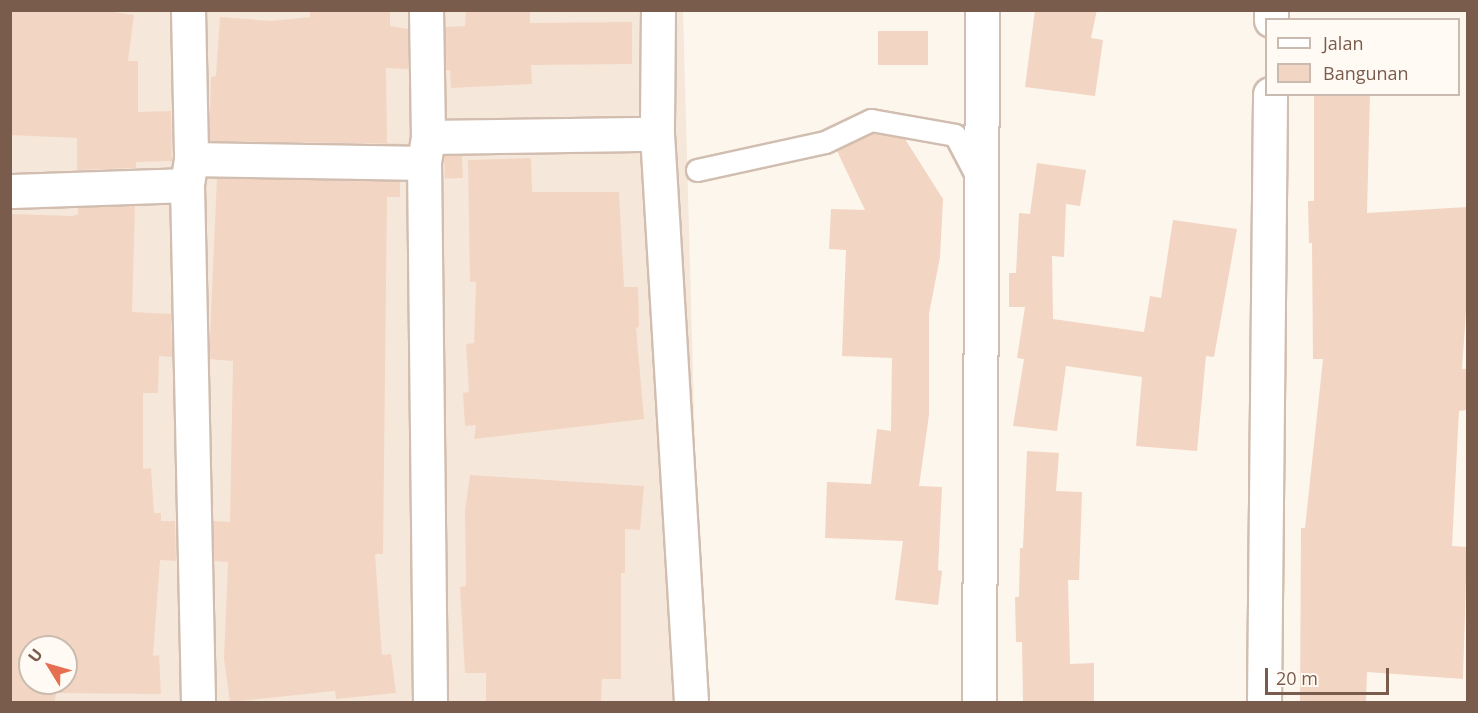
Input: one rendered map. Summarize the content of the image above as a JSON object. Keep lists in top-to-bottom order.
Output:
{
  "legend": ["Jalan", "Bangunan"],
  "scale_bar": "20 m",
  "north": "top left"
}
